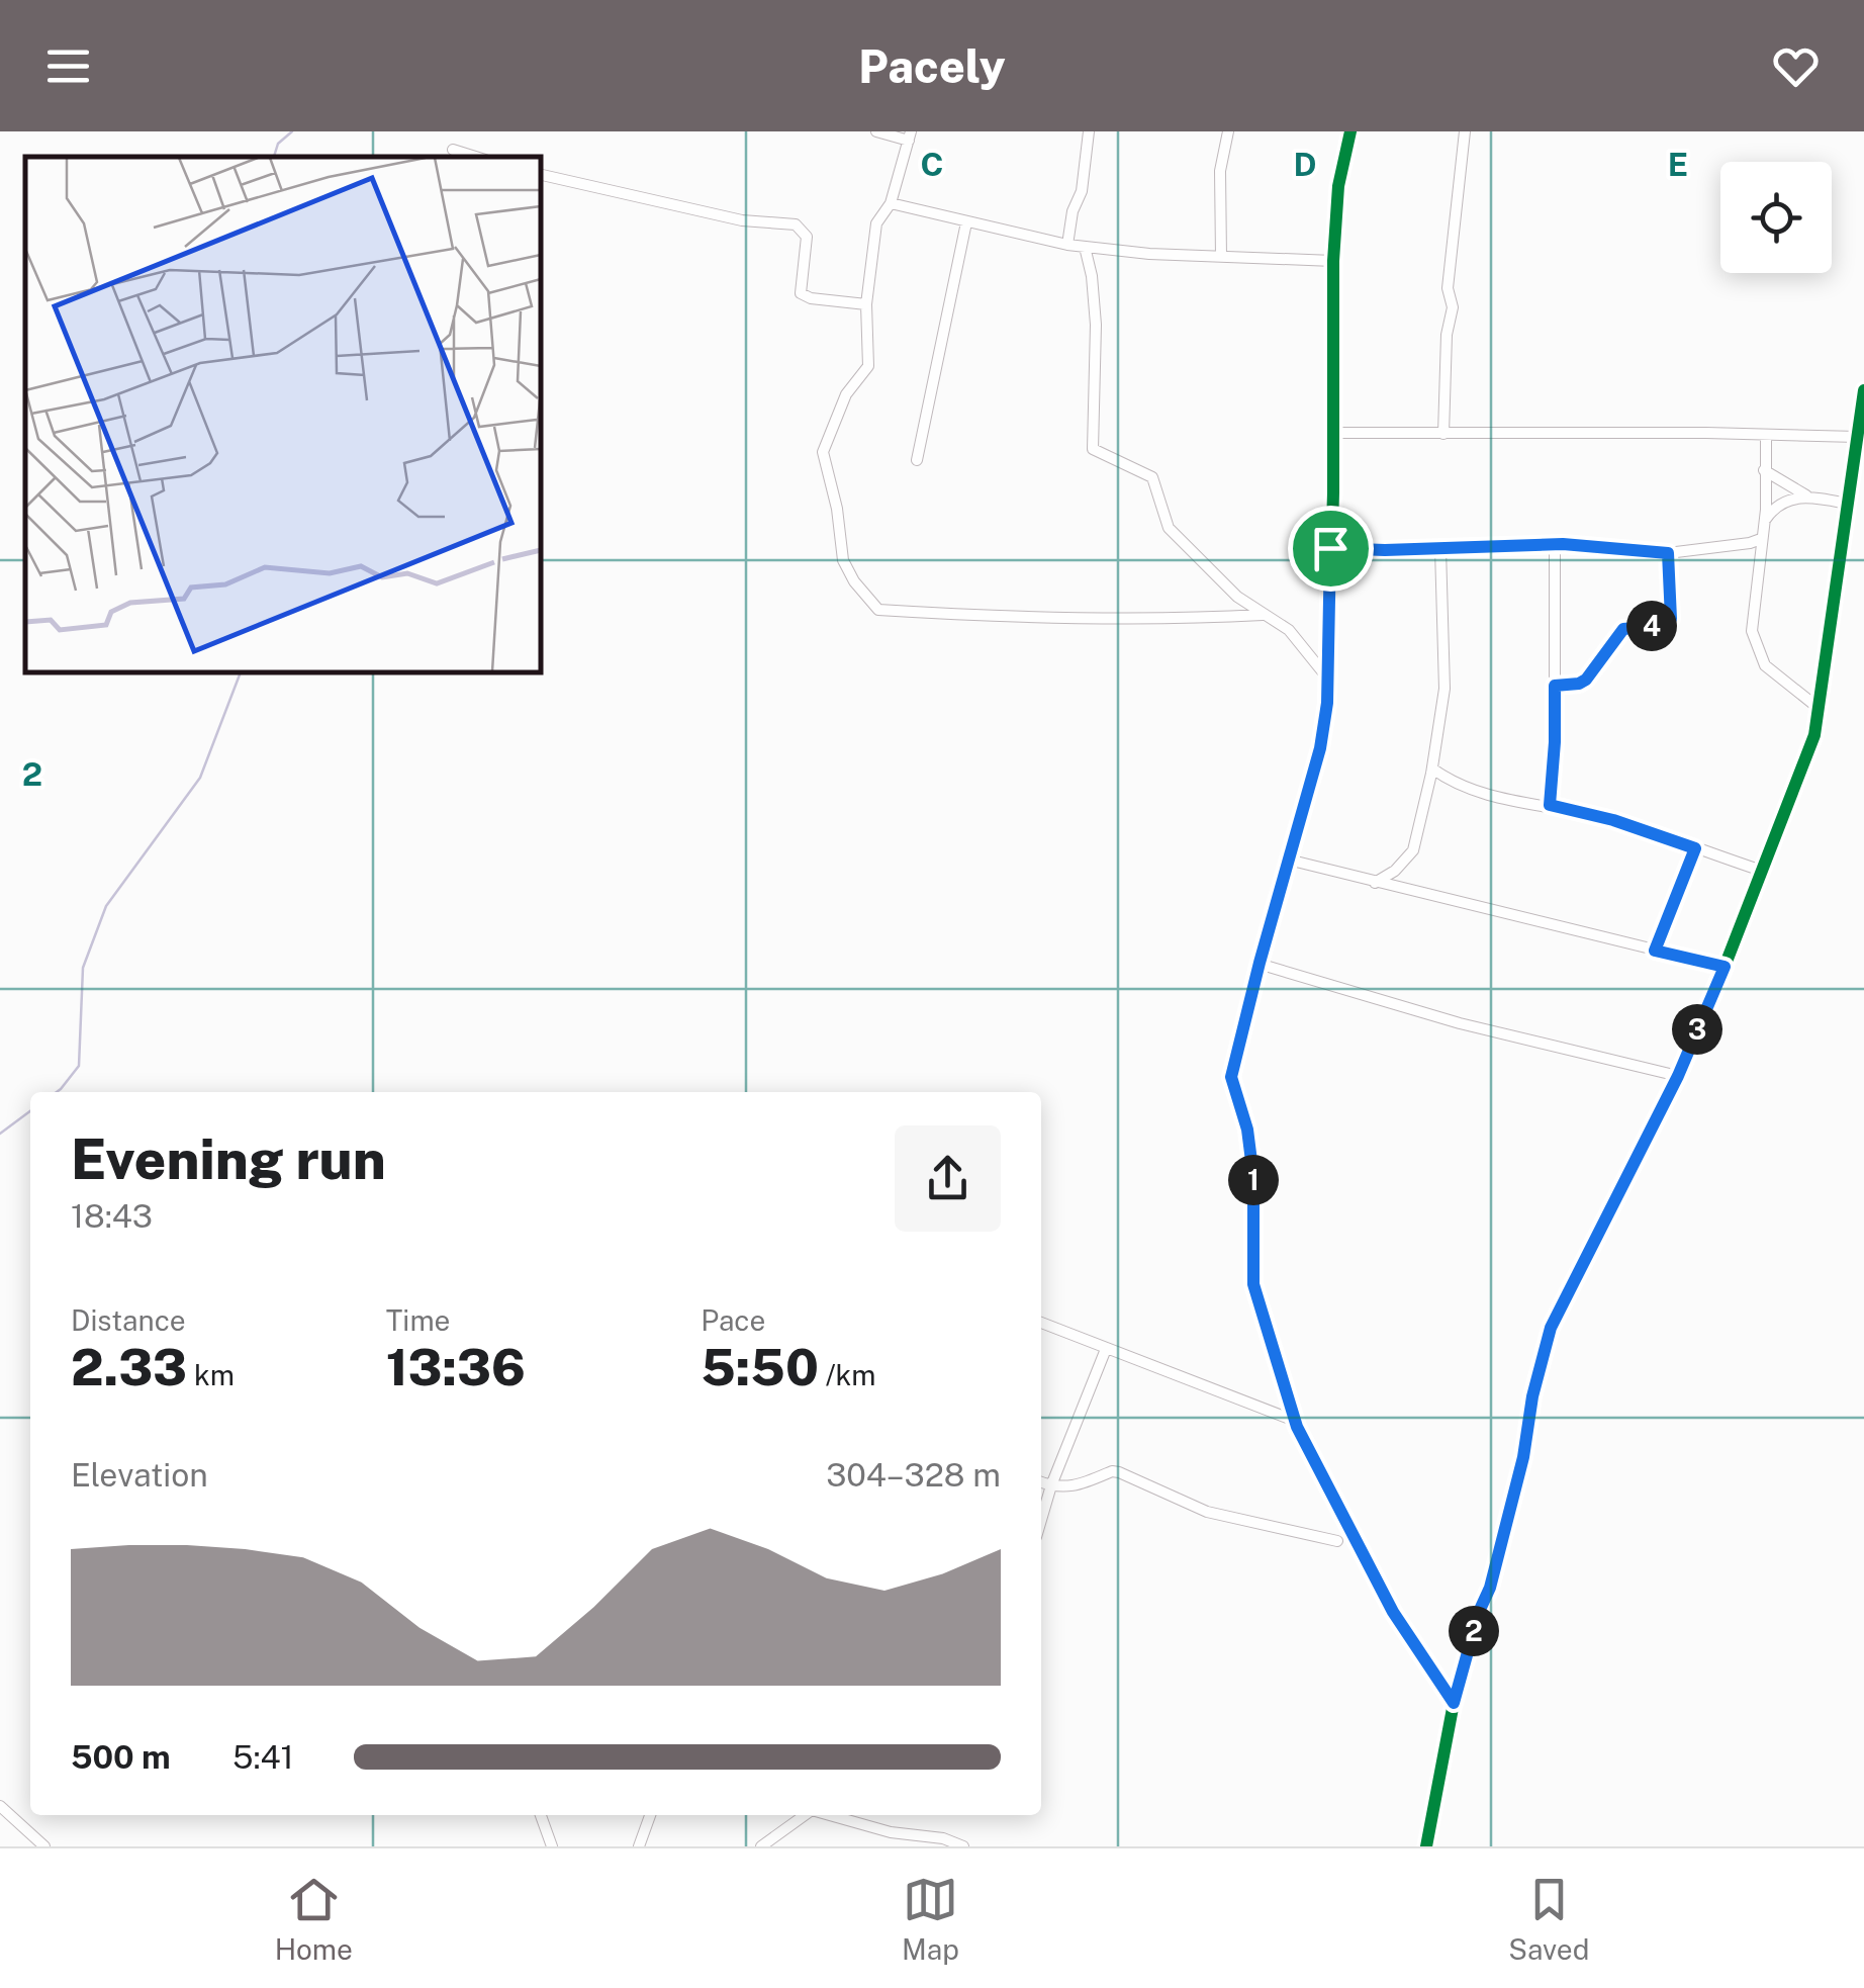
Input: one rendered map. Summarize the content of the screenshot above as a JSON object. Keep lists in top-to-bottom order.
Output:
{
  "page": {
    "header": "Pacely",
    "pins": [
      "4",
      "3",
      "1",
      "2"
    ],
    "heading": ["Evening run", "18:43"],
    "stats": [
      ["Distance", "2.33 km"],
      ["Time", "13:36"],
      ["Pace", "5:50 /km"]
    ],
    "chart": ["Elevation", "304–328 m"],
    "list": [
      {
        "name": "500 m",
        "note": "5:41"
      }
    ],
    "tabs": ["Home", "Map", "Saved"]
  },
  "grid": {
    "columns": ["C", "D", "E"],
    "rows": ["2"]
  }
}
